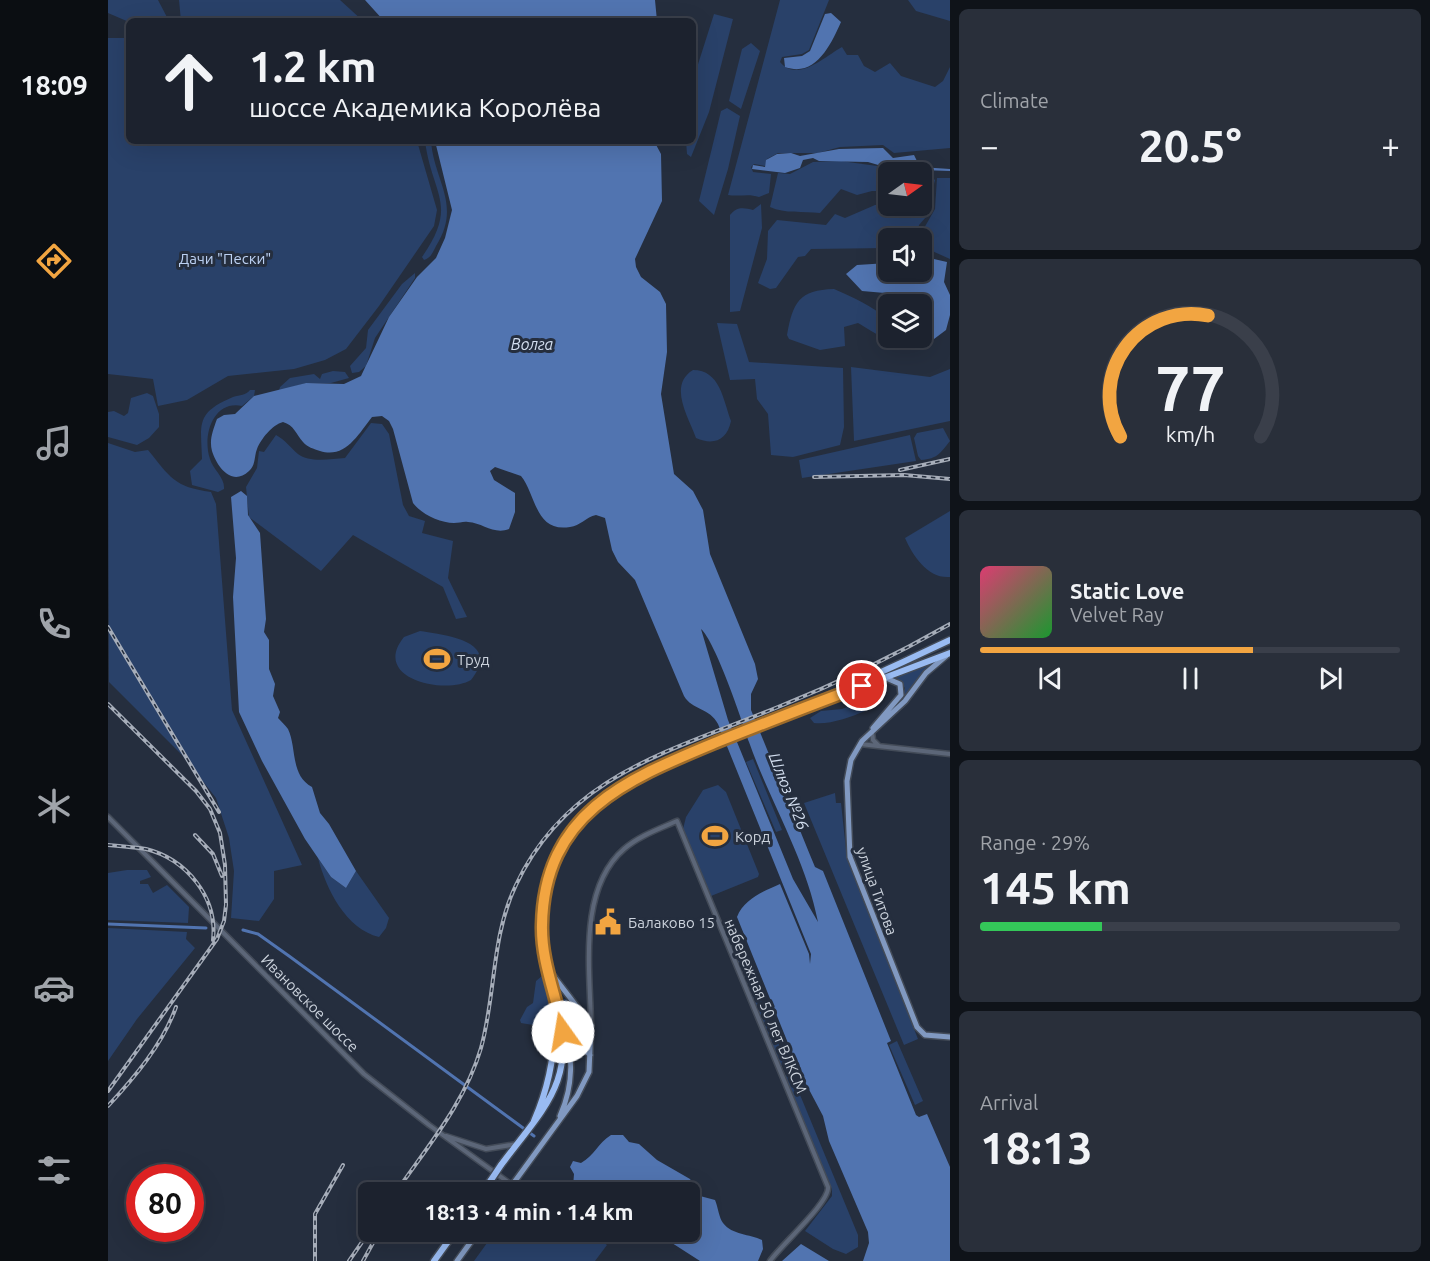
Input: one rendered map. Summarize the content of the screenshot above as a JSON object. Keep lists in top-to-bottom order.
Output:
{
  "streets": {
    "main road": ["улица Титова"],
    "street": ["Ивановское шоссе", "набережная 50 лет ВЛКСМ"]
  },
  "water": ["Волга", "Шлюз №26"],
  "parks": ["Дачи \"Пески\""],
  "places": {
    "sports": ["Труд", "Корд"],
    "public building": ["Балаково 15"]
  },
  "north": "right",
  "page": {
    "tabs": "18:09",
    "tile": [
      "Climate",
      ["Range · 29%", "145 km"],
      ["Arrival", "18:13"]
    ],
    "turn": ["1.2 km", "шоссе Академика Королёва"],
    "heat": ["−", "20.5°", "+"],
    "song": ["Static Love", "Velvet Ray"],
    "limit": "80",
    "trip": "18:13 · 4 min · 1.4 km",
    "gauge": ["77", "km/h"]
  }
}
